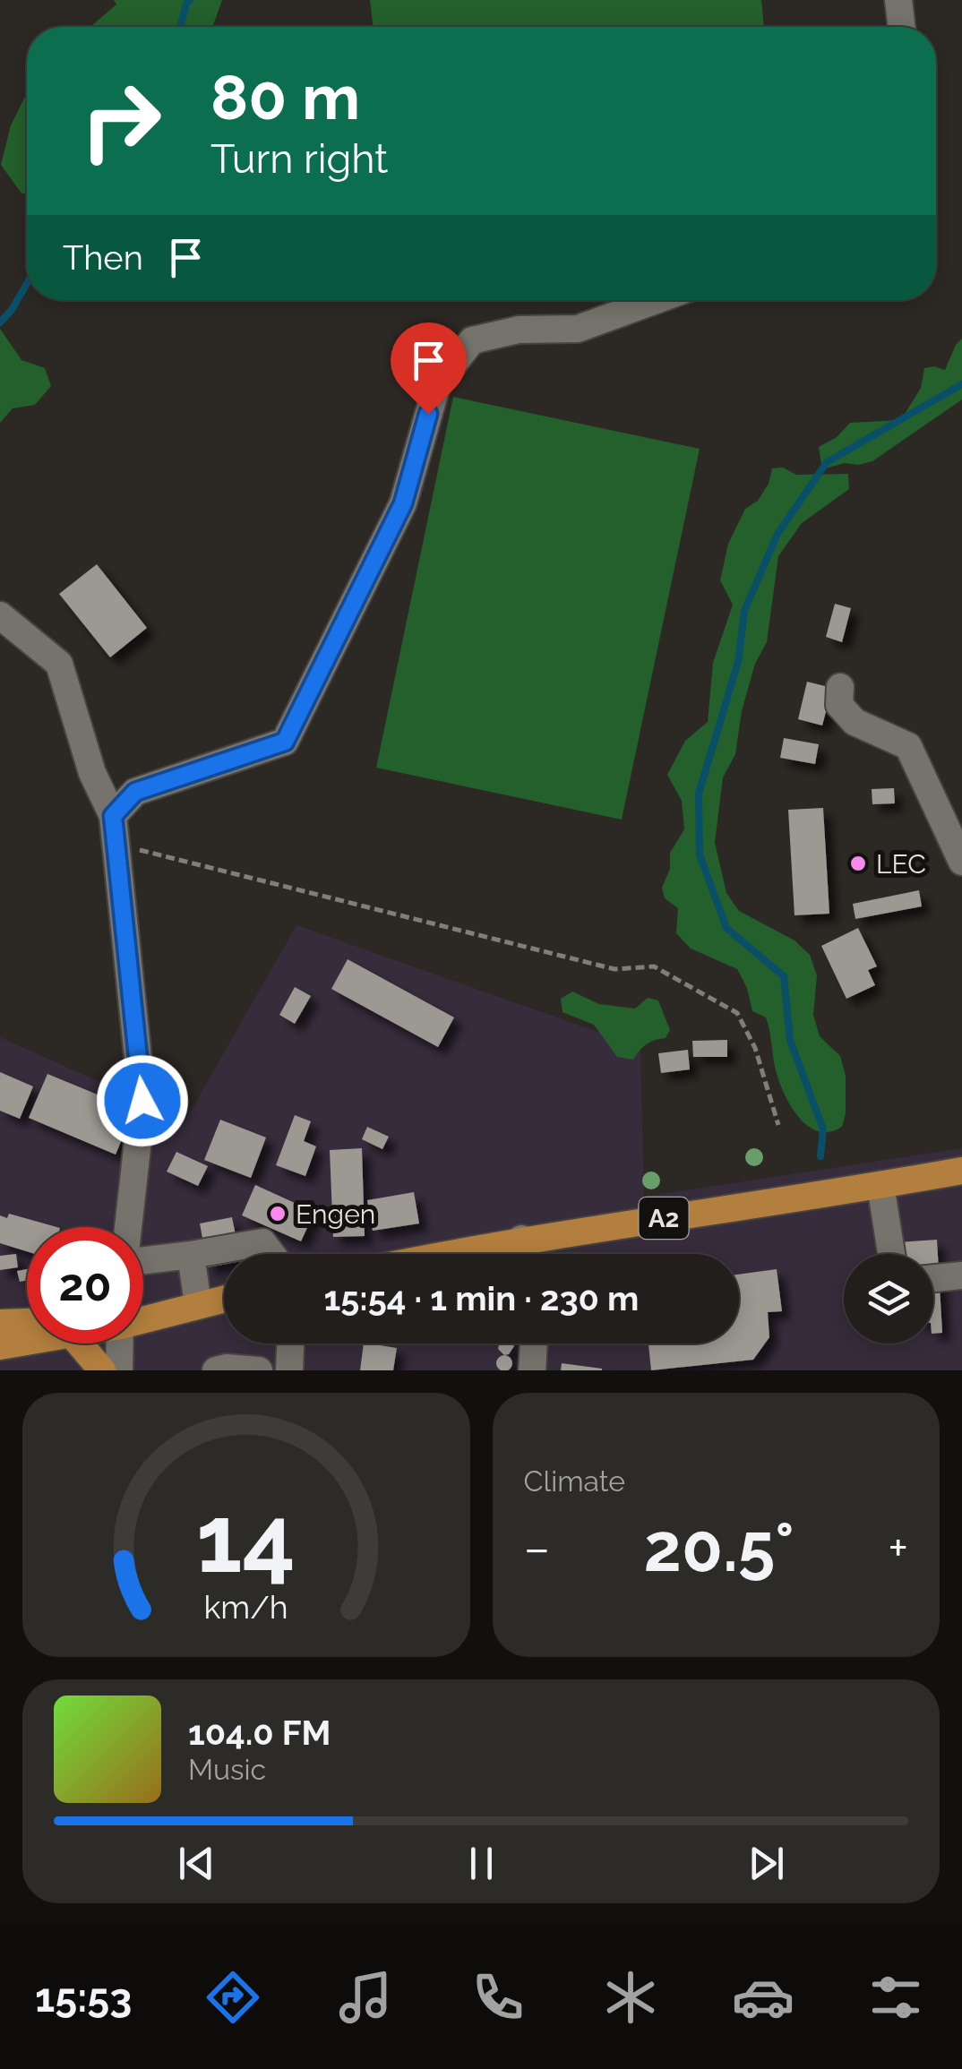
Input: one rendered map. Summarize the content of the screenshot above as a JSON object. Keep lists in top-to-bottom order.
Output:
{
  "streets": {
    "main road": ["A2"]
  },
  "places": ["LEC", "Engen"],
  "page": {
    "turn": ["80 m", "Turn right"],
    "then": "Then",
    "limit": "20",
    "trip": "15:54 · 1 min · 230 m",
    "tile": "Climate",
    "heat": ["−", "20.5°", "+"],
    "song": ["104.0 FM", "Music"],
    "tabs": "15:53",
    "gauge": ["14", "km/h"]
  }
}
